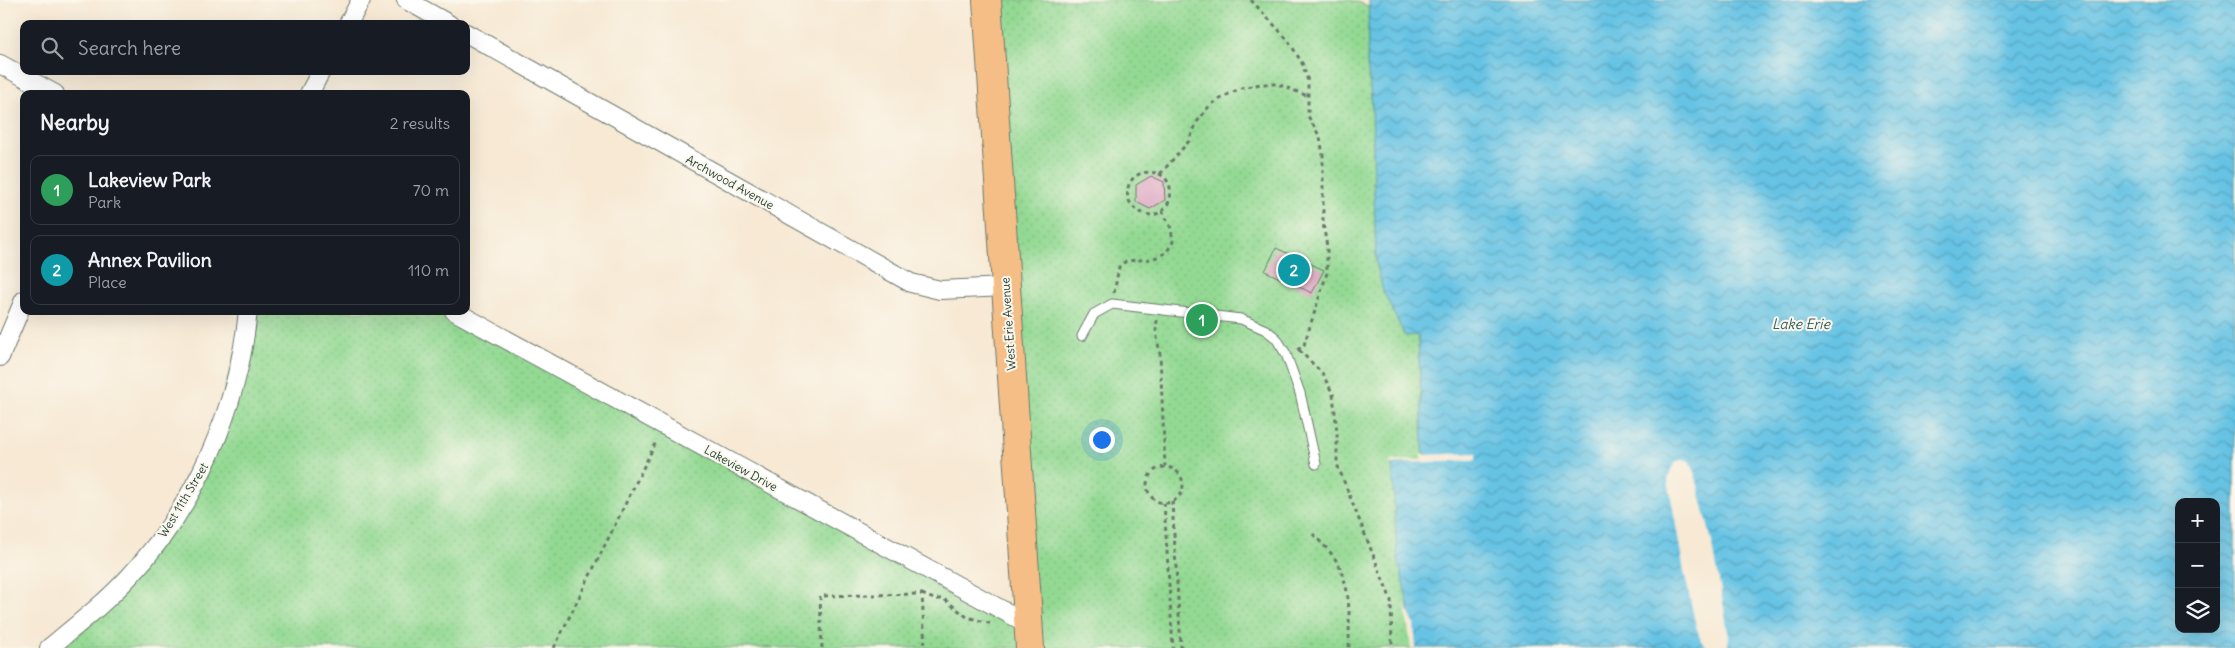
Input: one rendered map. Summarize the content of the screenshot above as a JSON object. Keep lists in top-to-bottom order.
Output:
{
  "streets": {
    "main road": ["West Erie Avenue"],
    "street": ["Archwood Avenue", "Lakeview Drive", "West 11th Street"]
  },
  "crossings": [
    ["Archwood Avenue", "West Erie Avenue"],
    ["West Erie Avenue", "Lakeview Drive"]
  ],
  "water": ["Lake Erie"],
  "page": {
    "search": "Search here",
    "heading": ["Nearby", "2 results"],
    "list": [
      {
        "mark": "1",
        "name": "Lakeview Park",
        "note": "Park",
        "value": "70 m"
      },
      {
        "mark": "2",
        "name": "Annex Pavilion",
        "note": "Place",
        "value": "110 m"
      }
    ],
    "pins": ["2", "1"],
    "map_buttons": ["+", "−"]
  }
}
